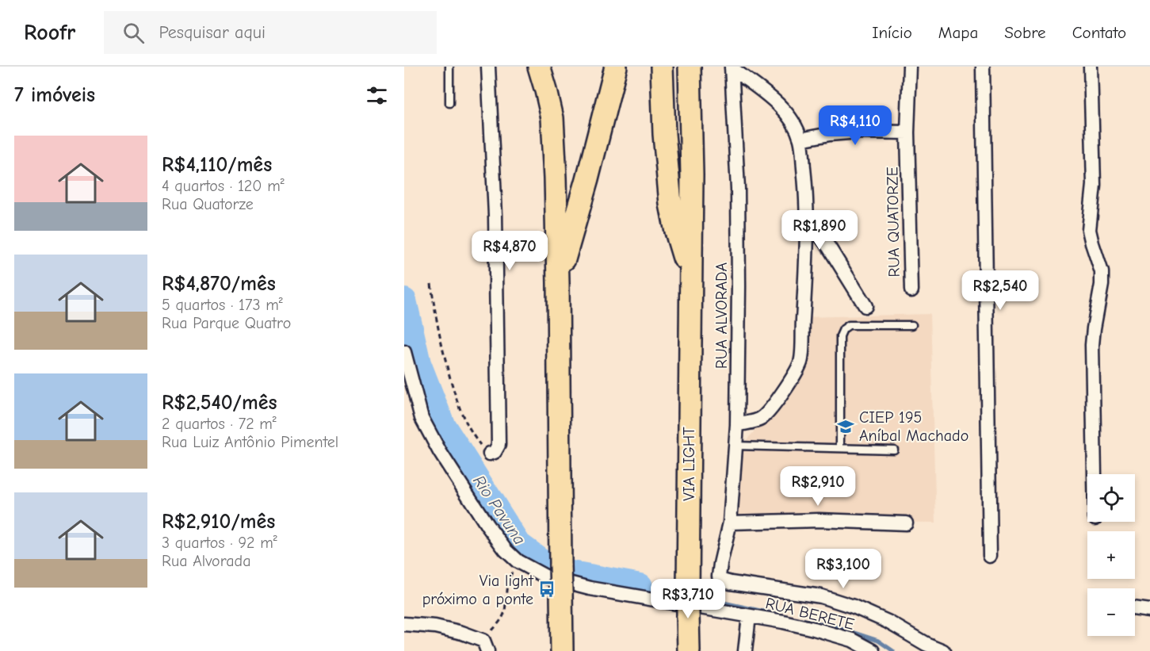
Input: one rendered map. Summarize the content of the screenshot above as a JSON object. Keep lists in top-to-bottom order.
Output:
{
  "streets": {
    "main road": ["VIA LIGHT"],
    "street": ["RUA QUATORZE", "RUA ALVORADA", "RUA BERETE"]
  },
  "crossings": [
    ["RUA ALVORADA", "RUA BERETE"]
  ],
  "water": ["Rio Pavuna"],
  "places": {
    "school or university": ["CIEP 195 Aníbal Machado"],
    "bus stop": ["Via light próximo a ponte"]
  },
  "page": {
    "header": "Roofr",
    "search": "Pesquisar aqui",
    "nav": [
      "Início",
      "Mapa",
      "Sobre",
      "Contato"
    ],
    "heading": "7 imóveis",
    "price": [
      "R$4,110",
      "R$1,890",
      "R$4,870",
      "R$2,540",
      "R$2,910",
      "R$3,100",
      "R$3,710"
    ],
    "list": [
      {
        "name": "R$4,110/mês",
        "note": "4 quartos · 120 m² · Rua Quatorze"
      },
      {
        "name": "R$4,870/mês",
        "note": "5 quartos · 173 m² · Rua Parque Quatro"
      },
      {
        "name": "R$2,540/mês",
        "note": "2 quartos · 72 m² · Rua Luiz Antônio Pimentel"
      },
      {
        "name": "R$2,910/mês",
        "note": "3 quartos · 92 m² · Rua Alvorada"
      }
    ],
    "map_buttons": ["+", "−"]
  }
}
